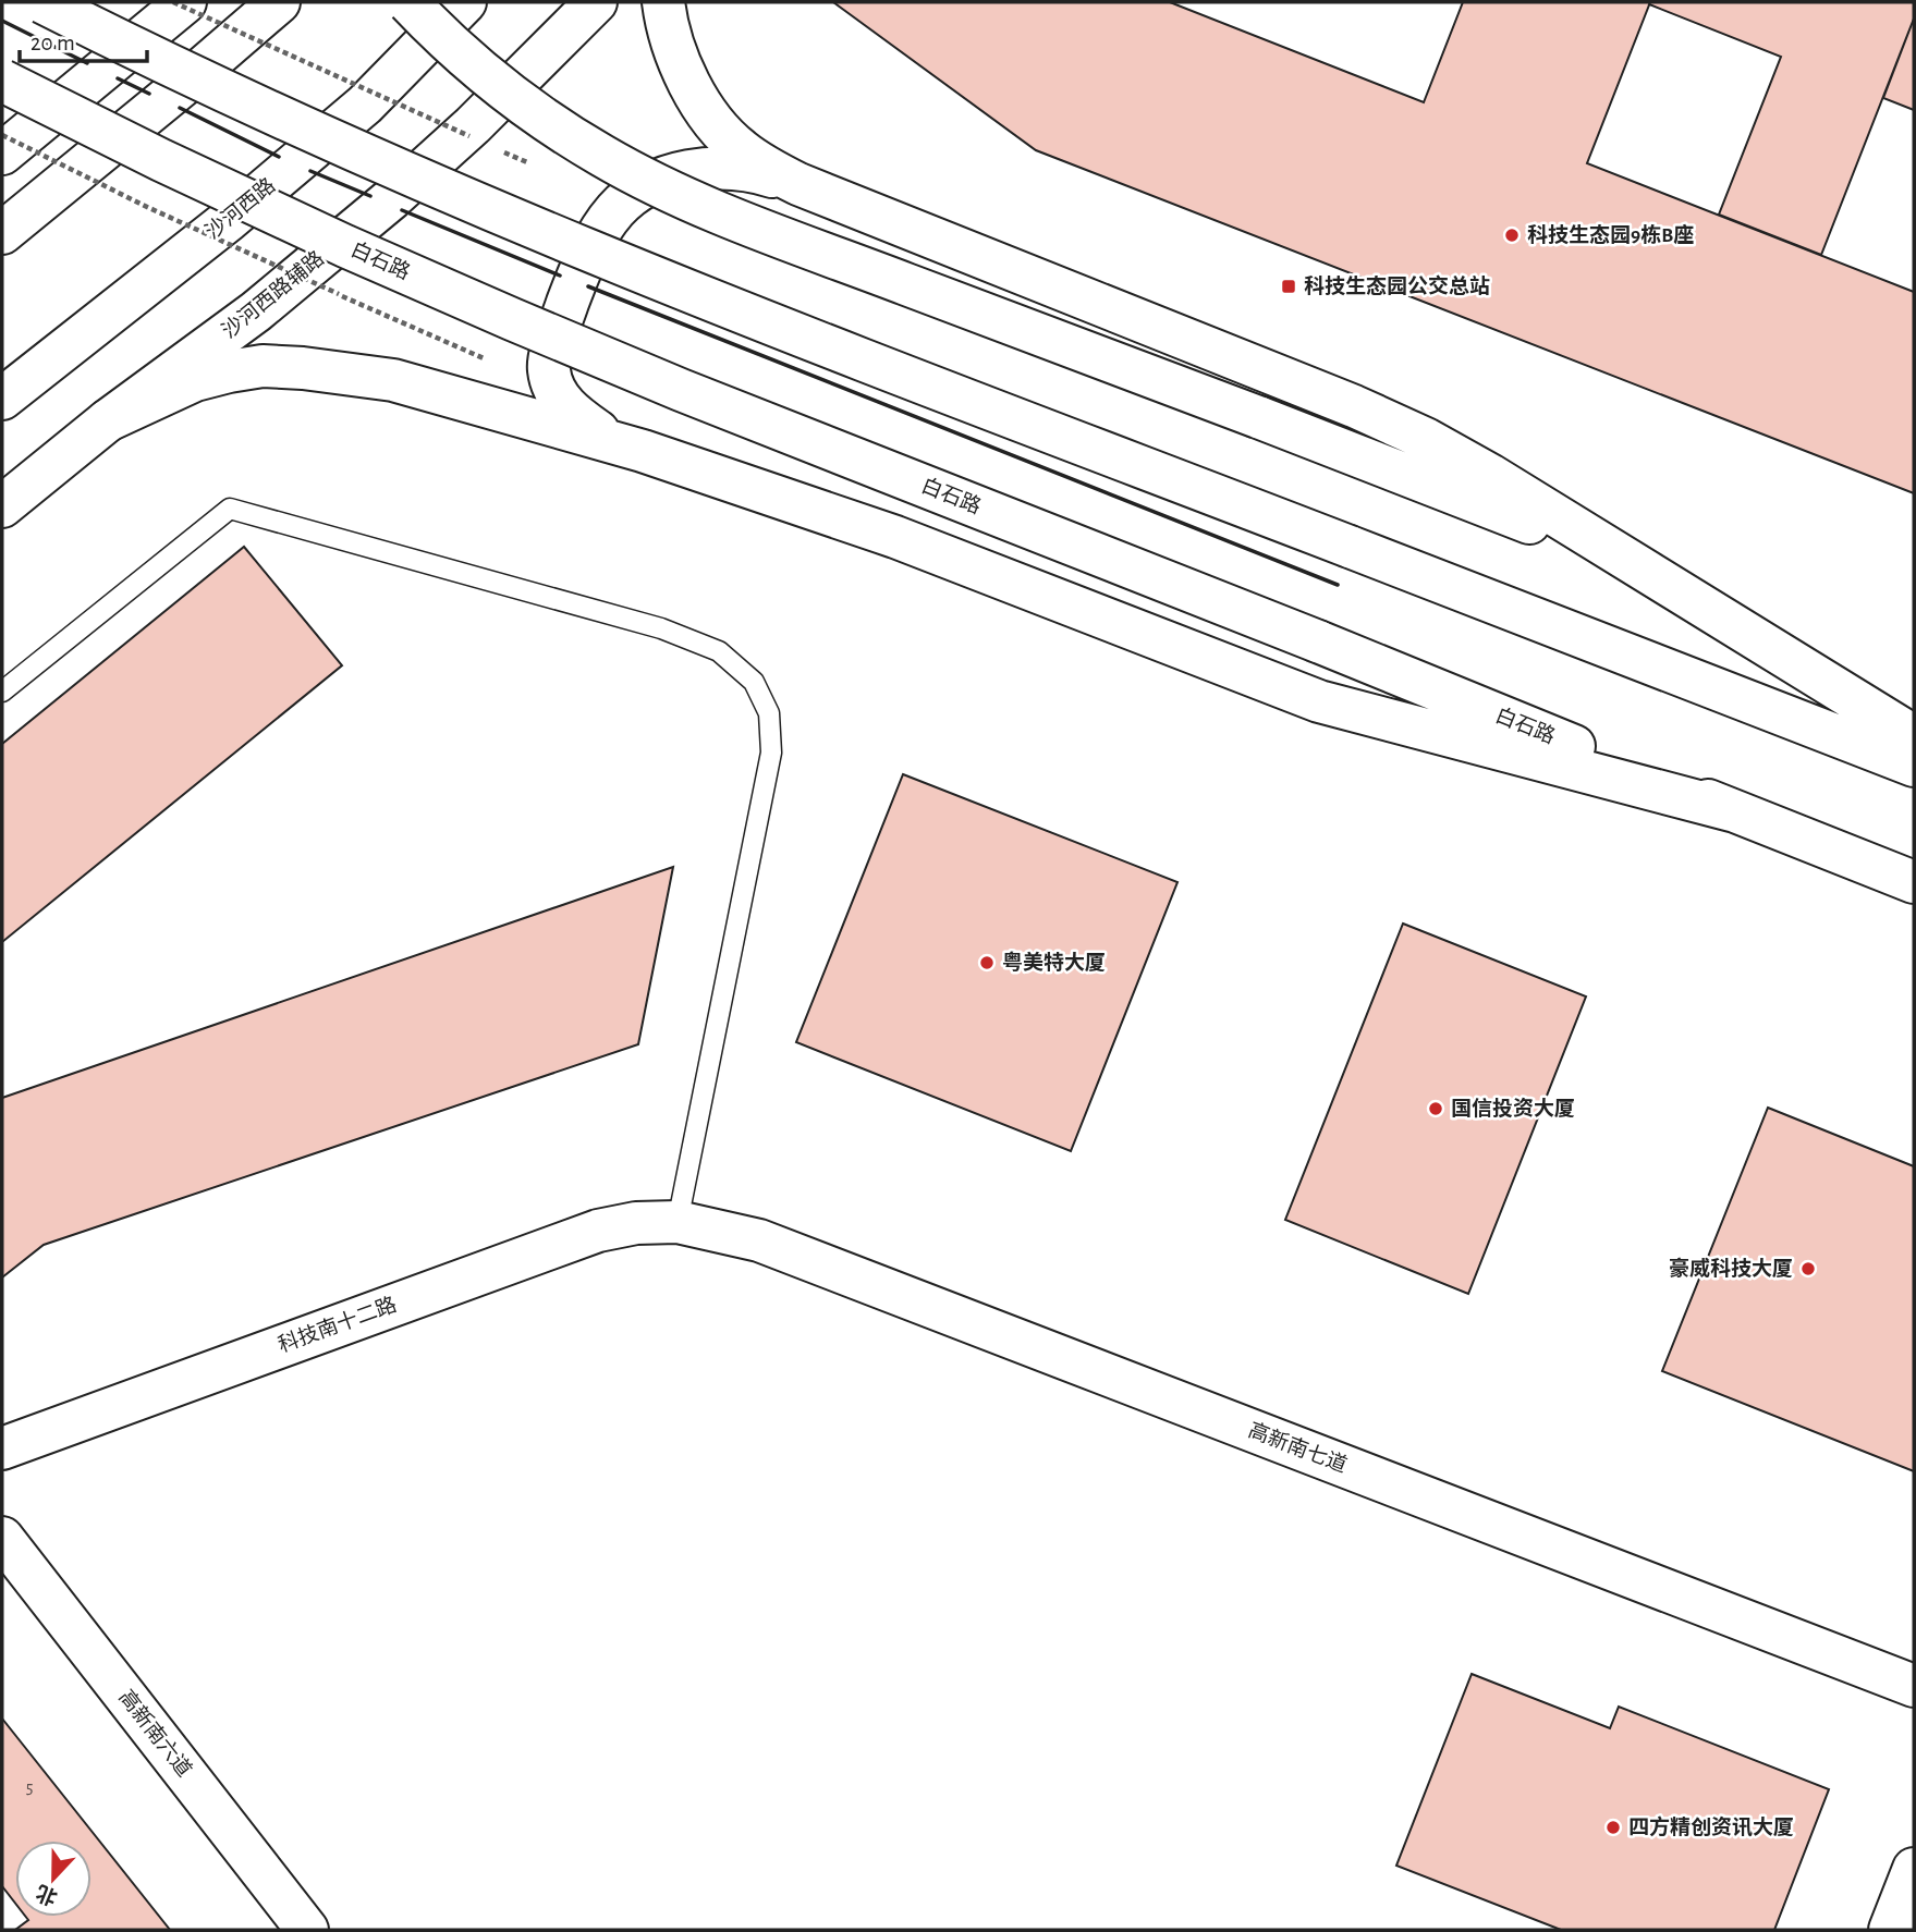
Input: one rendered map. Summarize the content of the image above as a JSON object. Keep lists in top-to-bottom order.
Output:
{
  "streets": {
    "main road": [
      "沙河西路",
      "白石路",
      "沙河西路辅路",
      "科技南十二路",
      "高新南七道",
      "高新南六道"
    ]
  },
  "crossings": [
    ["科技南十二路", "高新南七道"]
  ],
  "places": {
    "other": [
      "科技生态园9栋B座",
      "粤美特大厦",
      "国信投资大厦",
      "豪威科技大厦",
      "四方精创资讯大厦"
    ],
    "transit": ["科技生态园公交总站"]
  },
  "house_numbers": ["5"],
  "scale_bar": "20 m",
  "north": "bottom"
}
